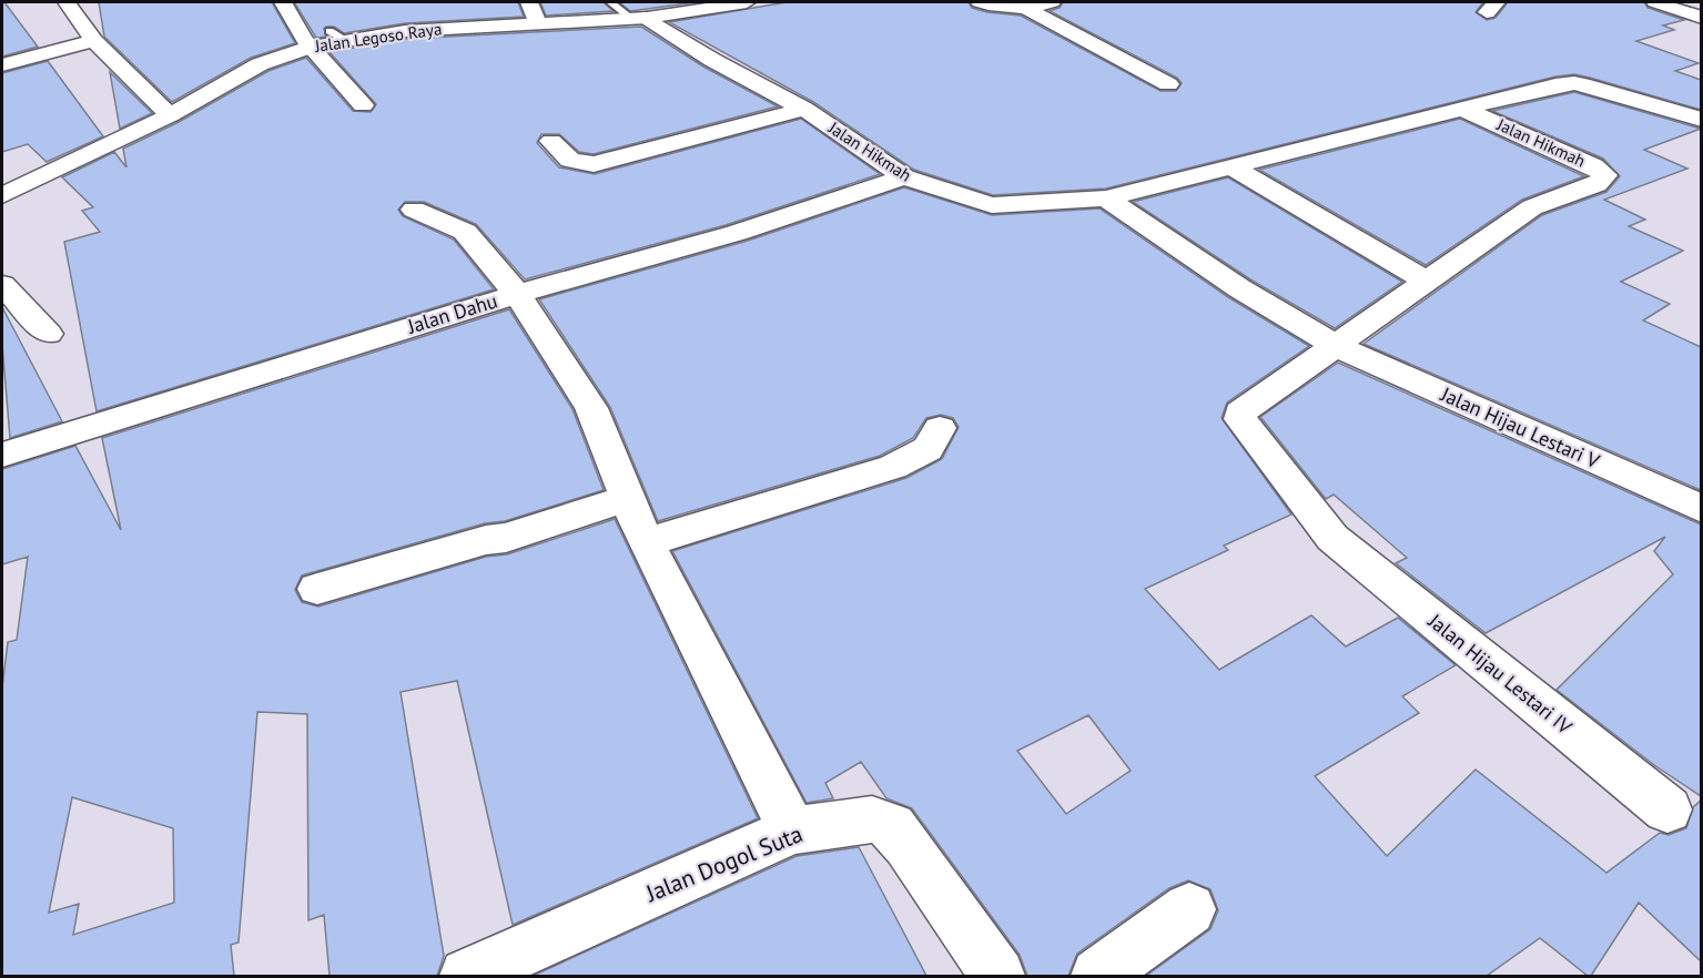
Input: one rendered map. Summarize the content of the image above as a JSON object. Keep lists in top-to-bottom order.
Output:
{
  "streets": {
    "street": [
      "Jalan Legoso Raya",
      "Jalan Hikmah",
      "Jalan Dahu",
      "Jalan Hijau Lestari V",
      "Jalan Hijau Lestari IV",
      "Jalan Dogol Suta"
    ]
  },
  "crossings": [
    ["Jalan Legoso Raya", "Jalan Hikmah"],
    ["Jalan Hikmah", "Jalan Dahu"],
    ["Jalan Hikmah", "Jalan Hijau Lestari V"],
    ["Jalan Hikmah", "Jalan Hijau Lestari IV"]
  ]
}
